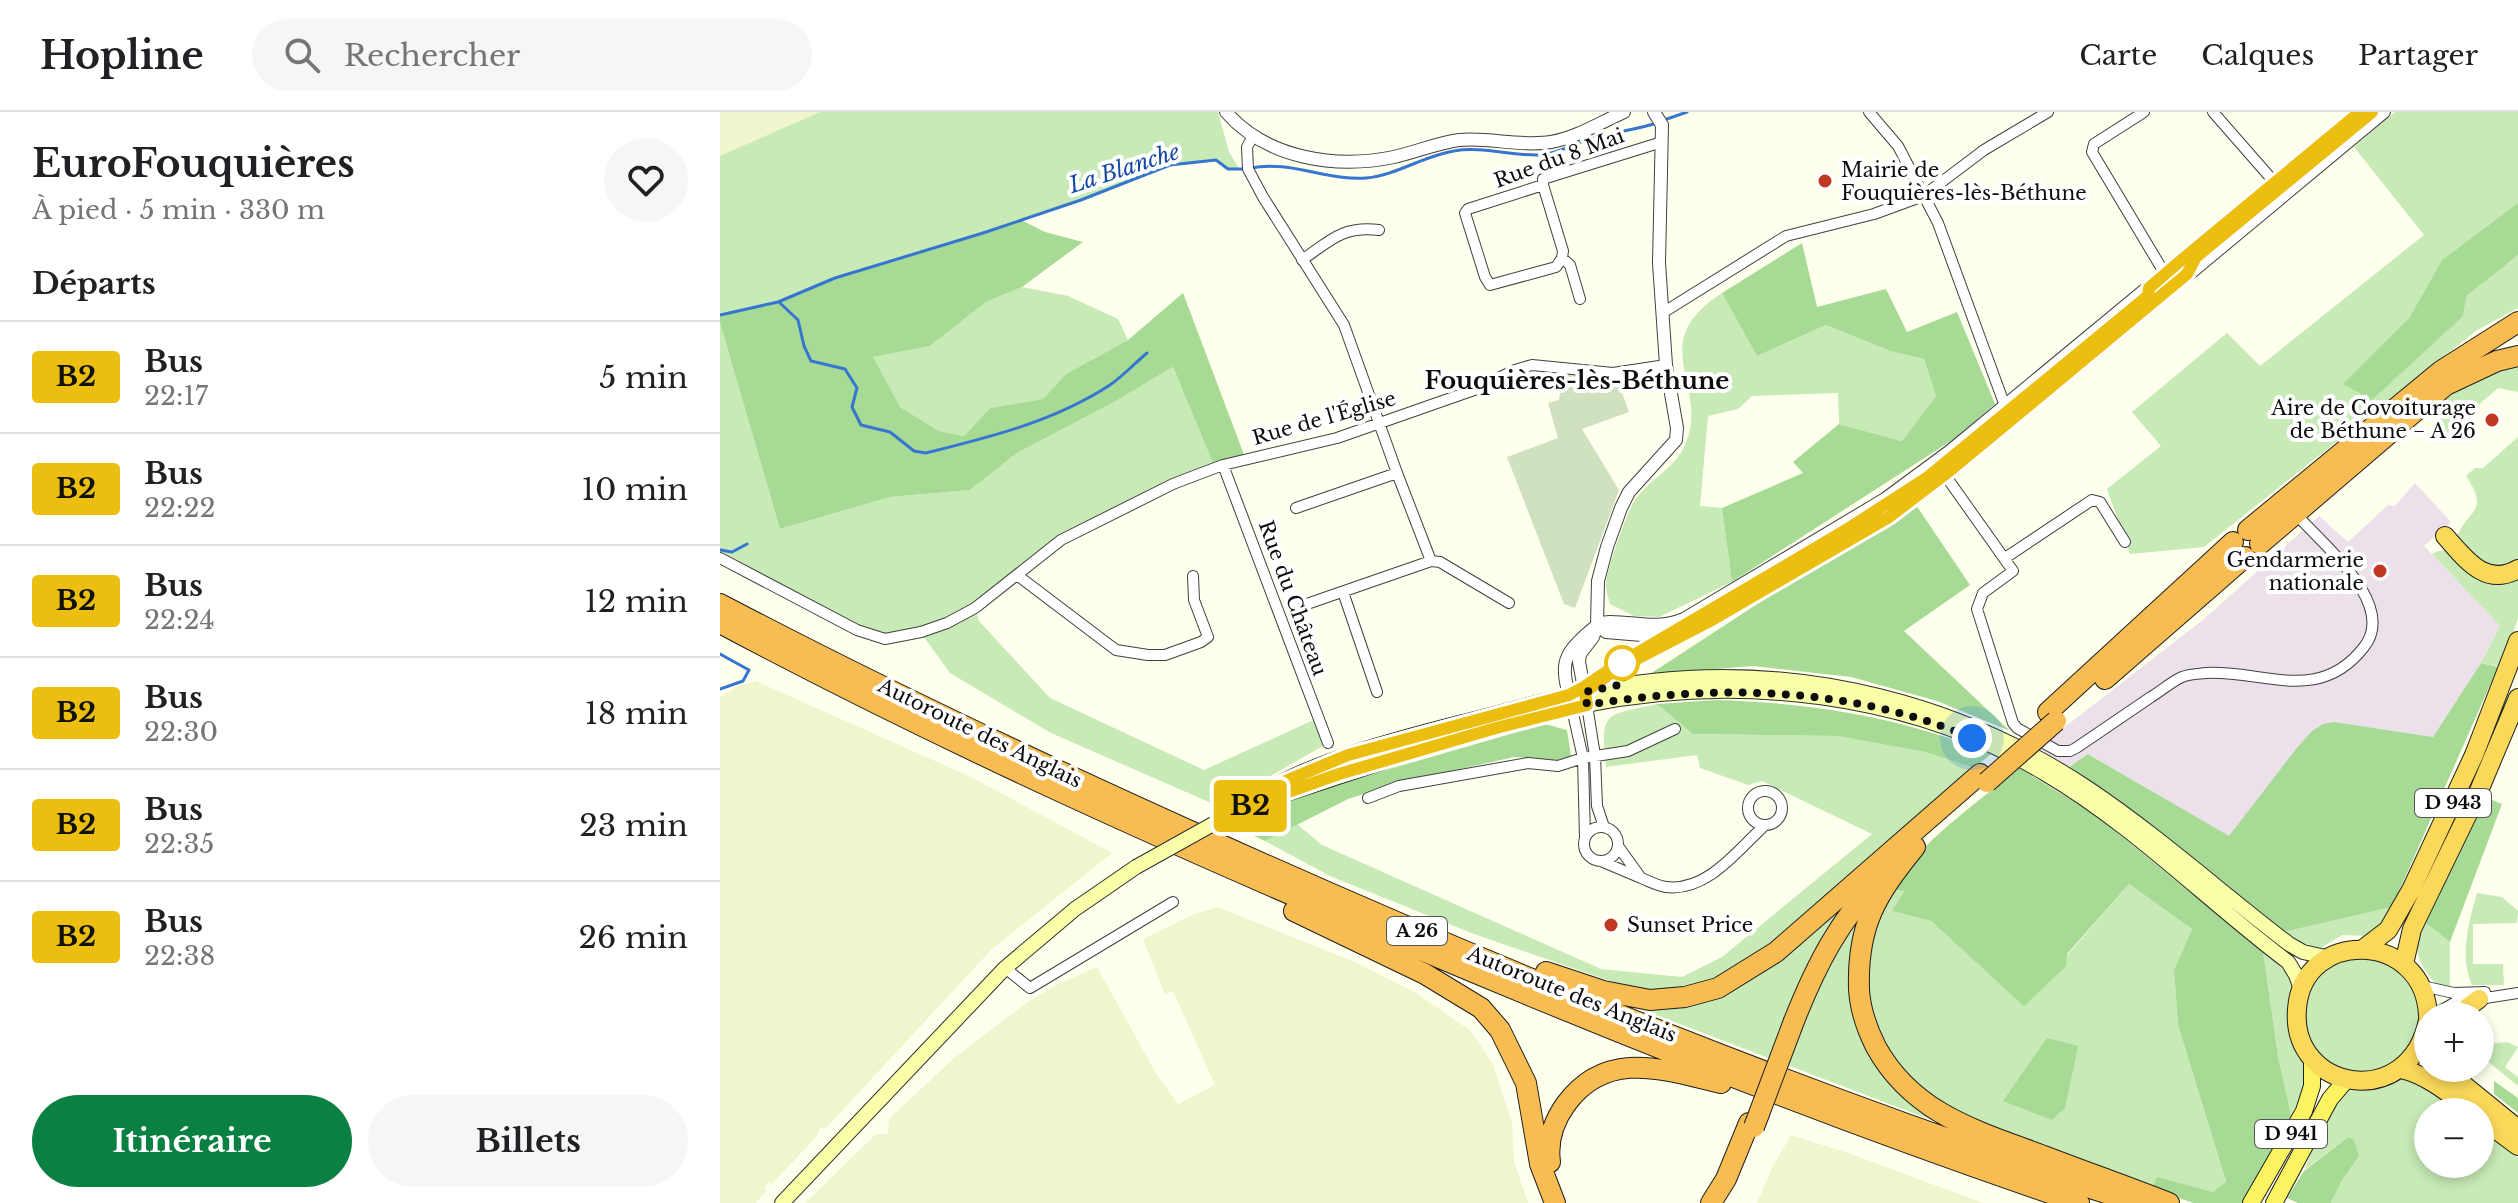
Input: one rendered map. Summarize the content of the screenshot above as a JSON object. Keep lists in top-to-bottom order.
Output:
{
  "streets": {
    "highway": ["Autoroute des Anglais", "D 943", "A 26"],
    "main road": ["D 941"],
    "street": ["Rue du 8 Mai", "Rue de l'Église", "Rue du Château"]
  },
  "crossings": [
    ["Rue de l'Église", "Rue du Château"]
  ],
  "districts": ["Fouquières-lès-Béthune"],
  "water": ["La Blanche"],
  "places": [
    "Mairie de Fouquières-lès-Béthune",
    "Aire de Covoiturage de Béthune − A 26",
    "Gendarmerie nationale",
    "Sunset Price"
  ],
  "lines": ["bus line B2"],
  "page": {
    "header": "Hopline",
    "search": "Rechercher",
    "nav": ["Carte", "Calques", "Partager"],
    "heading": [
      ["EuroFouquières", "À pied · 5 min · 330 m"],
      "Départs"
    ],
    "on_map": "B2",
    "list": [
      {
        "mark": "B2",
        "name": "Bus",
        "note": "22:17",
        "value": "5 min"
      },
      {
        "mark": "B2",
        "name": "Bus",
        "note": "22:22",
        "value": "10 min"
      },
      {
        "mark": "B2",
        "name": "Bus",
        "note": "22:24",
        "value": "12 min"
      },
      {
        "mark": "B2",
        "name": "Bus",
        "note": "22:30",
        "value": "18 min"
      },
      {
        "mark": "B2",
        "name": "Bus",
        "note": "22:35",
        "value": "23 min"
      },
      {
        "mark": "B2",
        "name": "Bus",
        "note": "22:38",
        "value": "26 min"
      }
    ],
    "map_buttons": ["+", "−"],
    "buttons": ["Itinéraire", "Billets"]
  }
}
